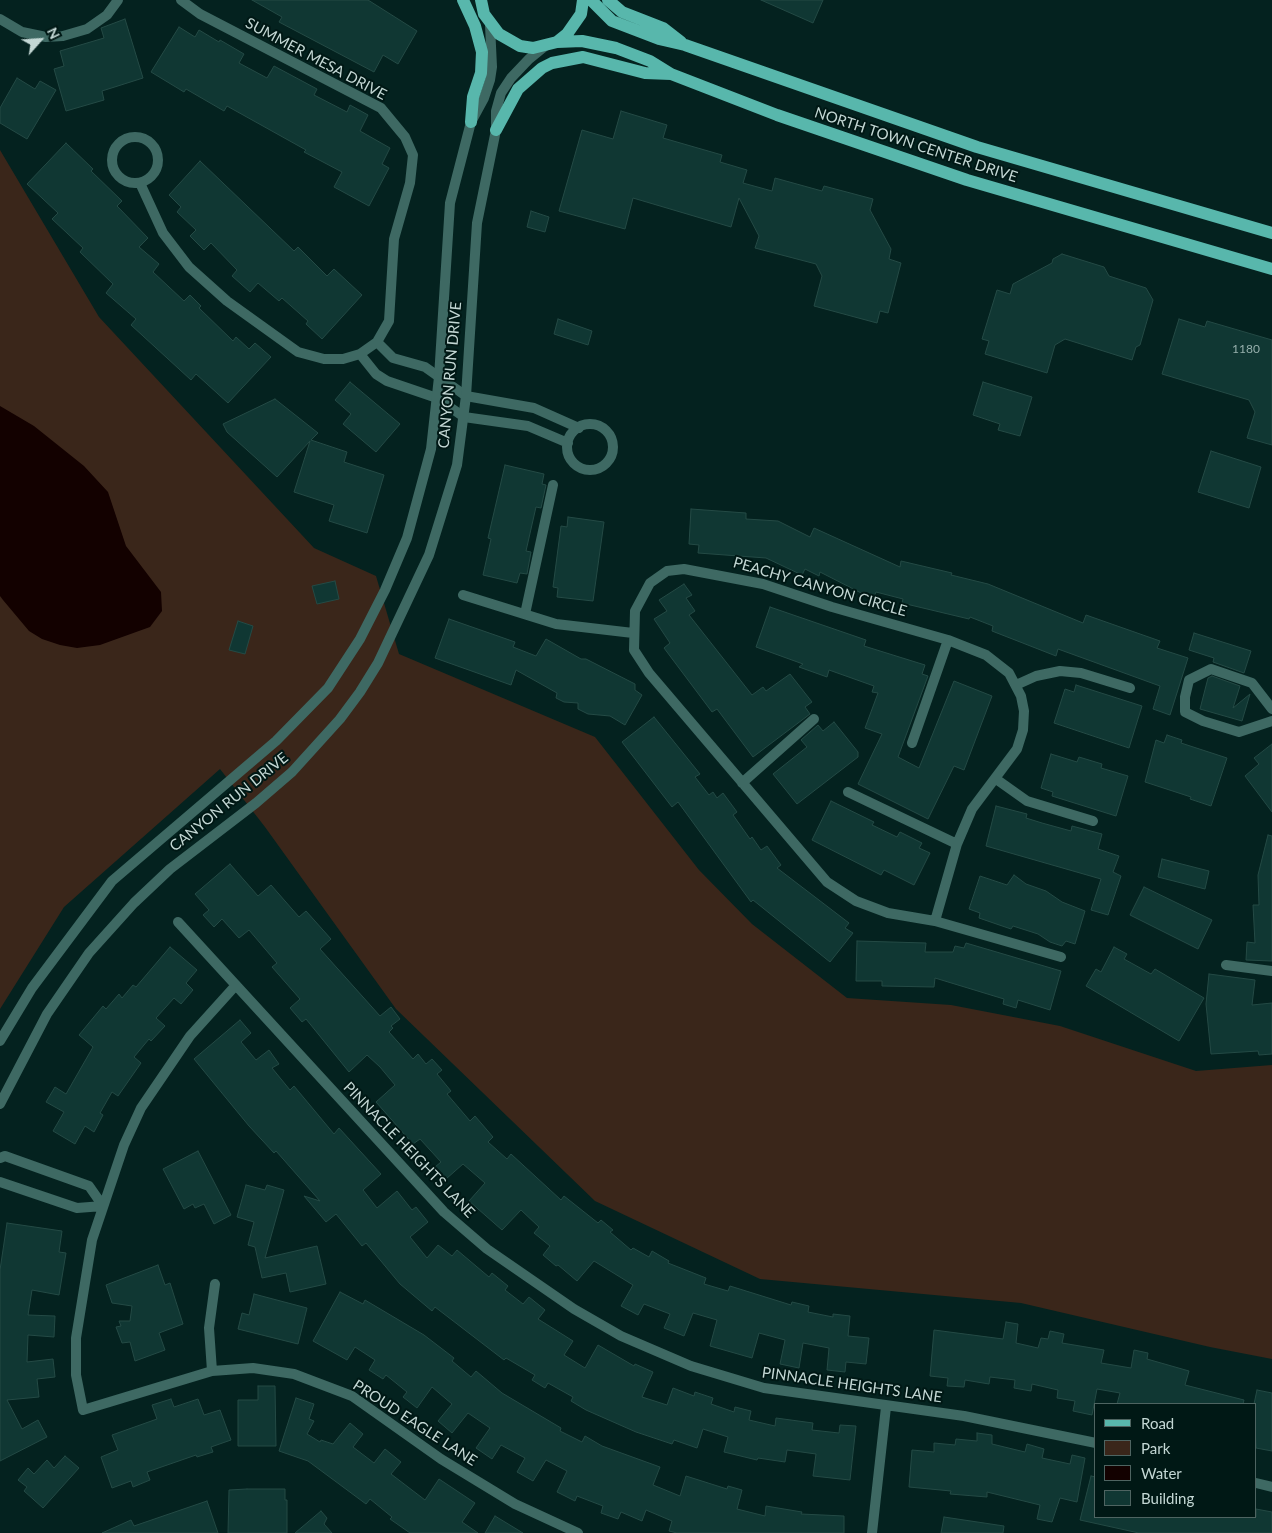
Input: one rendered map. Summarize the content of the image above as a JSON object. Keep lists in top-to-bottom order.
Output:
{
  "streets": {
    "main road": ["NORTH TOWN CENTER DRIVE"],
    "street": [
      "SUMMER MESA DRIVE",
      "CANYON RUN DRIVE",
      "PEACHY CANYON CIRCLE",
      "PINNACLE HEIGHTS LANE",
      "PROUD EAGLE LANE"
    ]
  },
  "crossings": [
    ["NORTH TOWN CENTER DRIVE", "CANYON RUN DRIVE"]
  ],
  "house_numbers": ["1180"],
  "legend": [
    "Road",
    "Park",
    "Water",
    "Building"
  ],
  "north": "top right"
}
